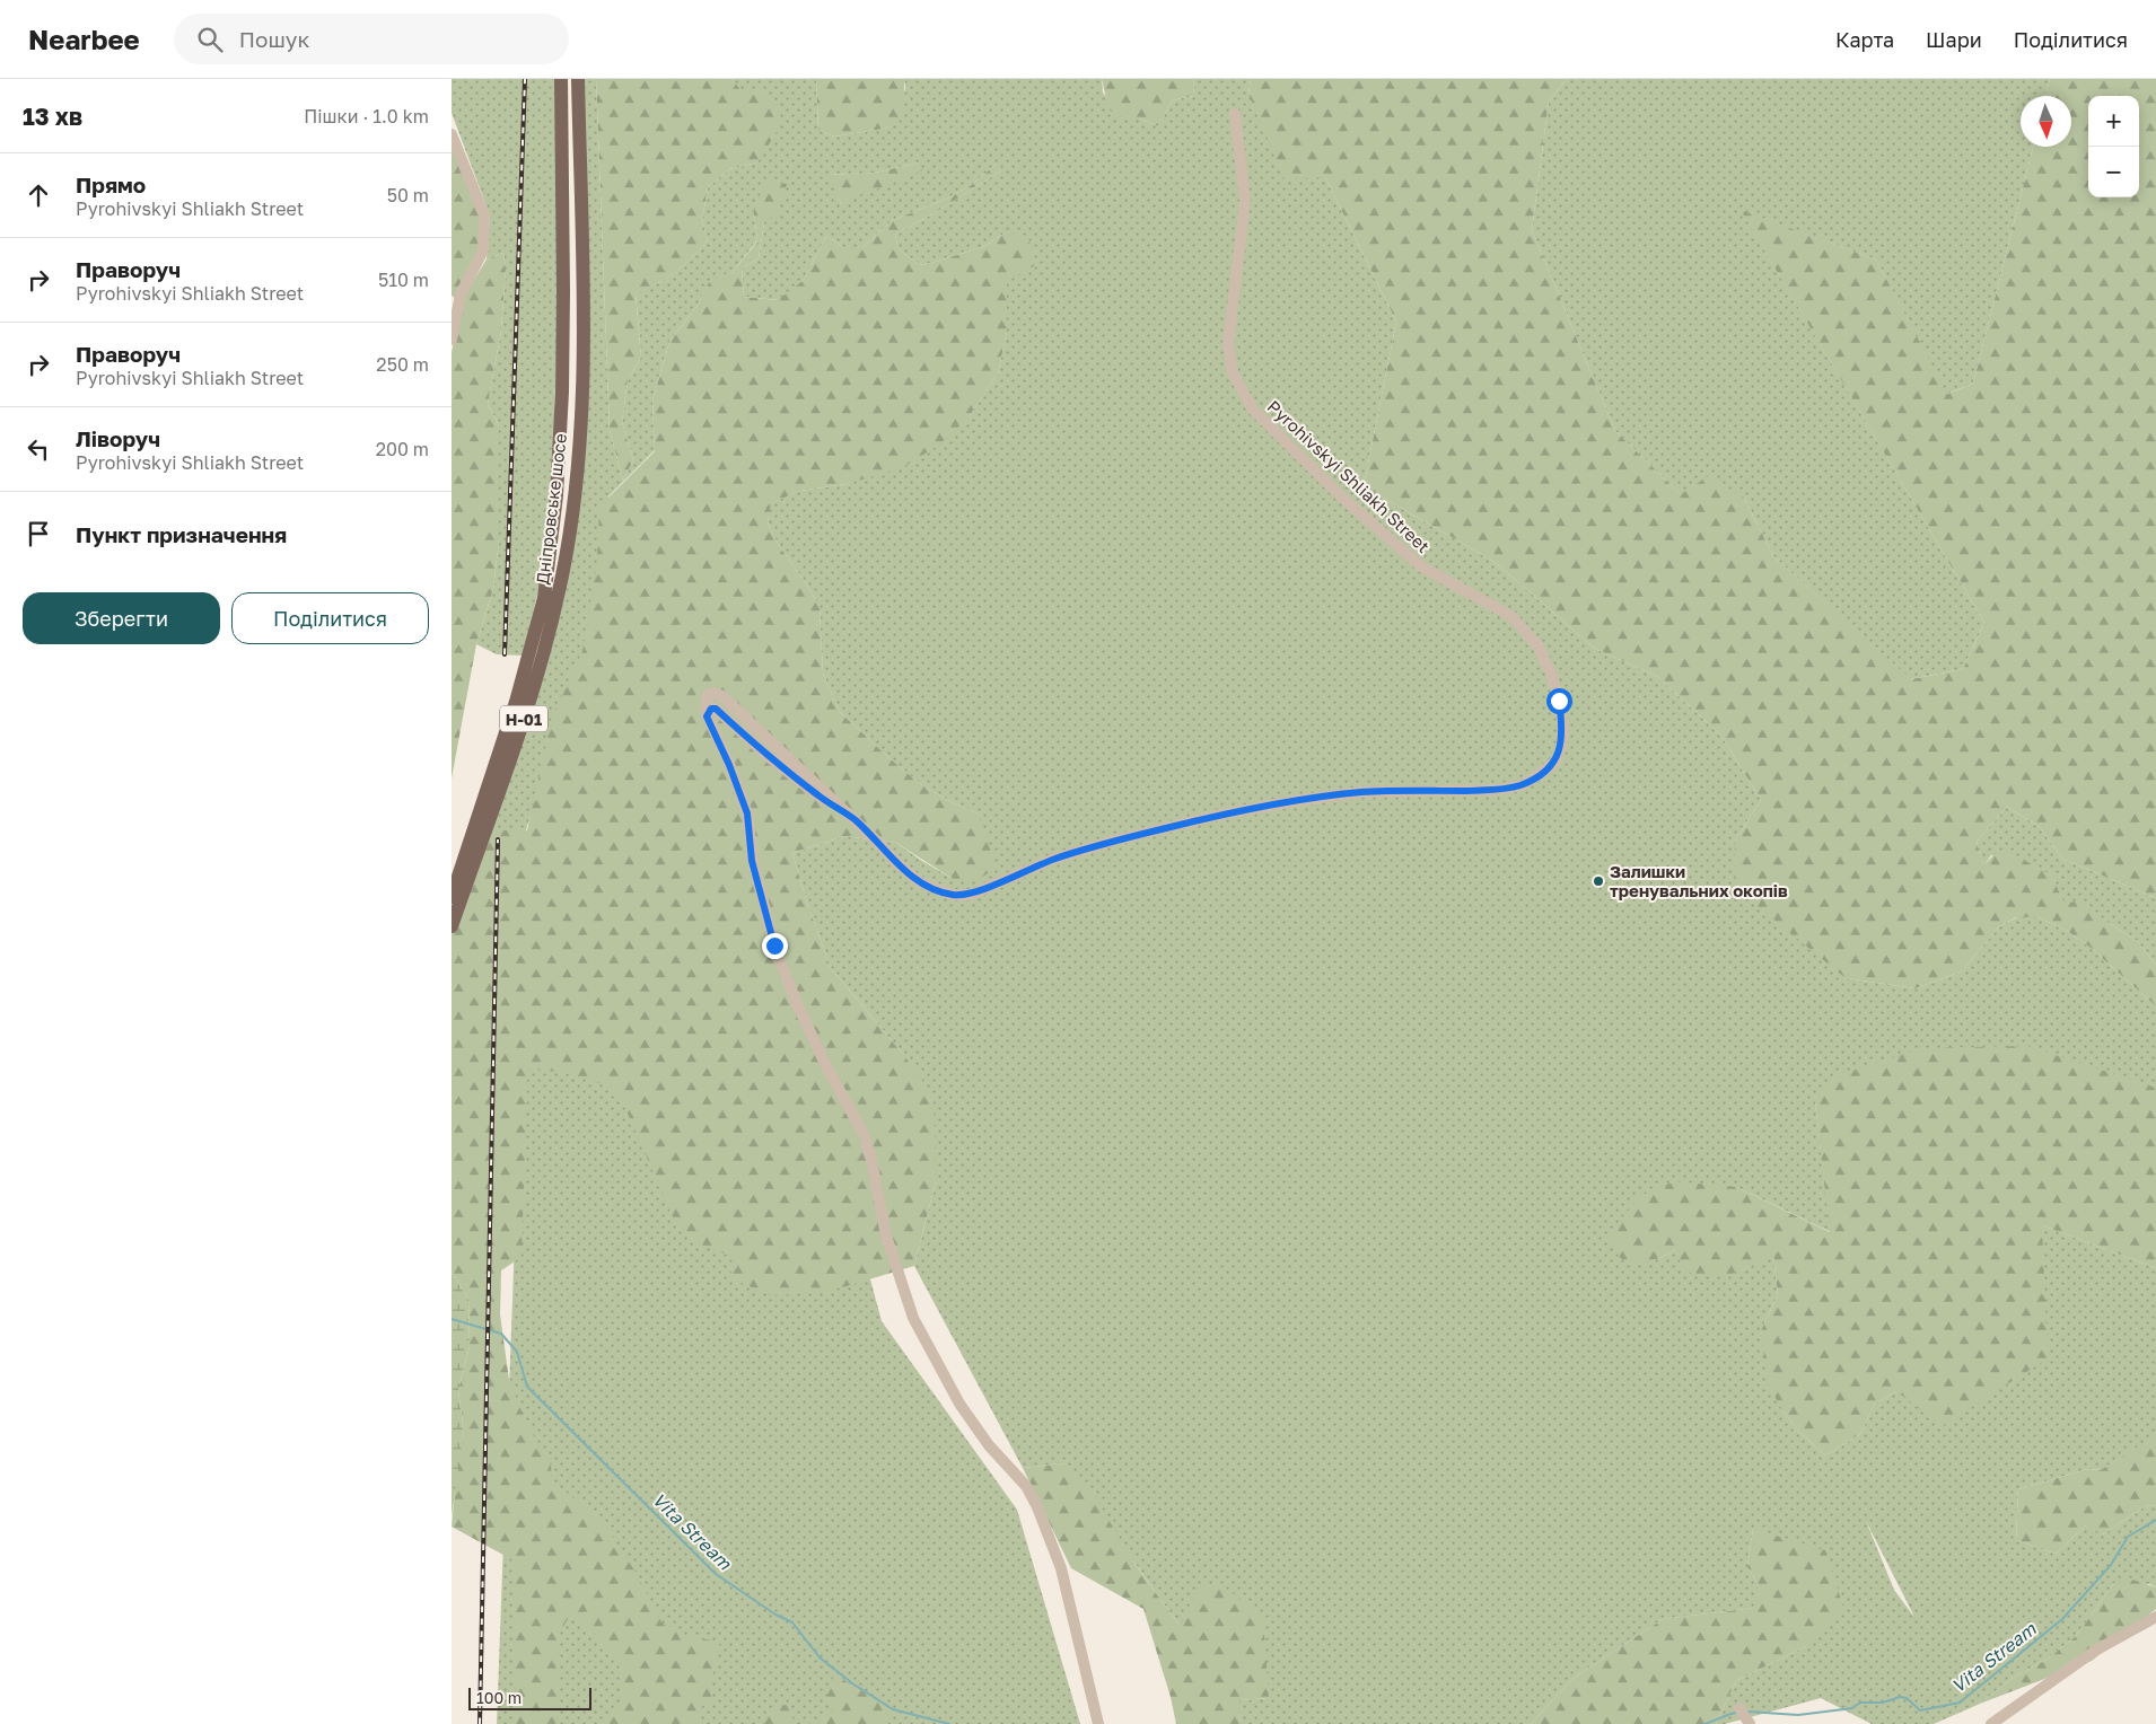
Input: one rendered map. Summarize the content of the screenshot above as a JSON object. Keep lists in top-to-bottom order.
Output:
{
  "streets": {
    "main road": ["Дніпровське шосе", "Н-01"],
    "street": ["Pyrohivskyi Shliakh Street"]
  },
  "water": ["Vita Stream"],
  "places": ["Залишки тренувальних окопів"],
  "scale_bar": "100 m",
  "north": "bottom",
  "page": {
    "header": "Nearbee",
    "search": "Пошук",
    "nav": ["Карта", "Шари", "Поділитися"],
    "heading": ["13 хв", "Пішки · 1.0 km"],
    "map_buttons": ["+", "−"],
    "list": [
      ["Прямо", "Pyrohivskyi Shliakh Street", "50 m"],
      ["Праворуч", "Pyrohivskyi Shliakh Street", "510 m"],
      ["Праворуч", "Pyrohivskyi Shliakh Street", "250 m"],
      ["Ліворуч", "Pyrohivskyi Shliakh Street", "200 m"],
      "Пункт призначення"
    ],
    "buttons": ["Зберегти", "Поділитися"],
    "scale": "100 m"
  }
}
